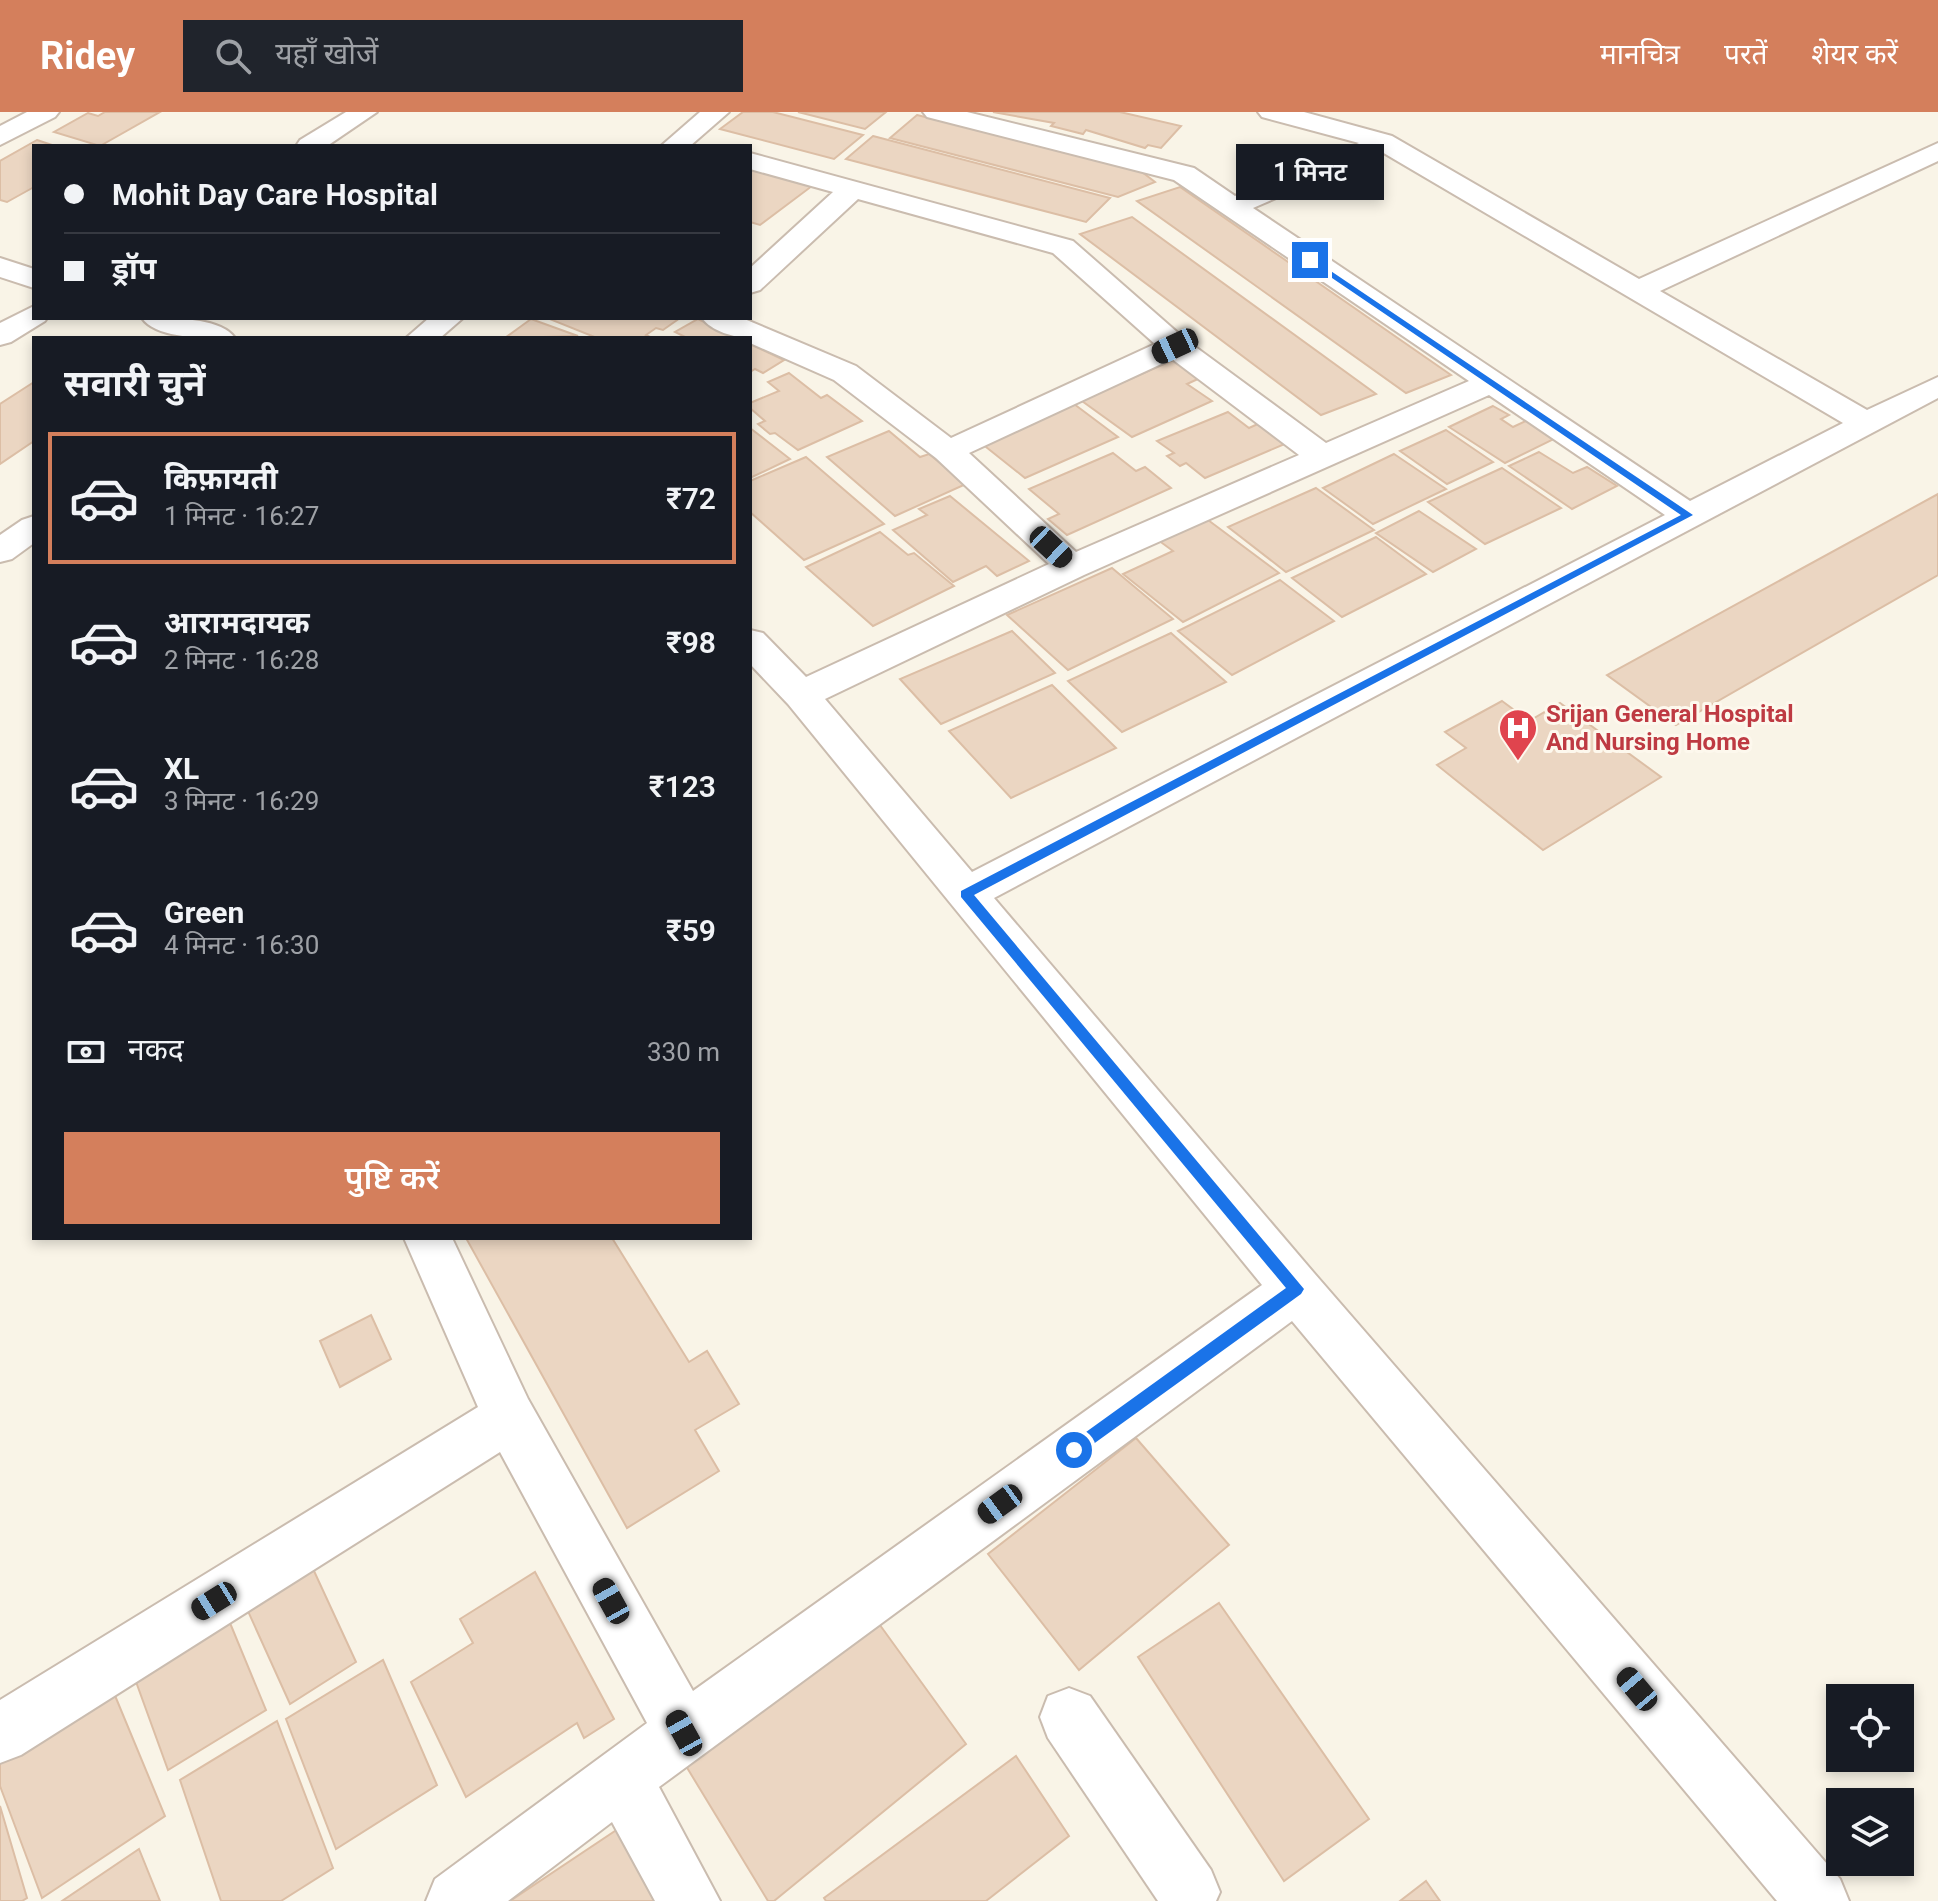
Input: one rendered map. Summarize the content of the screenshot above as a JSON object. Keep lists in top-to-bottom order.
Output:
{
  "places": {
    "hospital": ["Srijan General Hospital And Nursing Home"]
  },
  "page": {
    "header": "Ridey",
    "search": "यहाँ खोजें",
    "nav": ["मानचित्र", "परतें", "शेयर करें"],
    "bubble": "1 मिनट",
    "banner": ["Mohit Day Care Hospital", "ड्रॉप"],
    "heading": "सवारी चुनें",
    "list": [
      {
        "name": "किफ़ायती",
        "note": "1 मिनट · 16:27",
        "value": "₹72"
      },
      {
        "name": "आरामदायक",
        "note": "2 मिनट · 16:28",
        "value": "₹98"
      },
      {
        "name": "XL",
        "note": "3 मिनट · 16:29",
        "value": "₹123"
      },
      {
        "name": "Green",
        "note": "4 मिनट · 16:30",
        "value": "₹59"
      }
    ],
    "pay": ["नकद", "330 m"],
    "buttons": "पुष्टि करें"
  }
}
